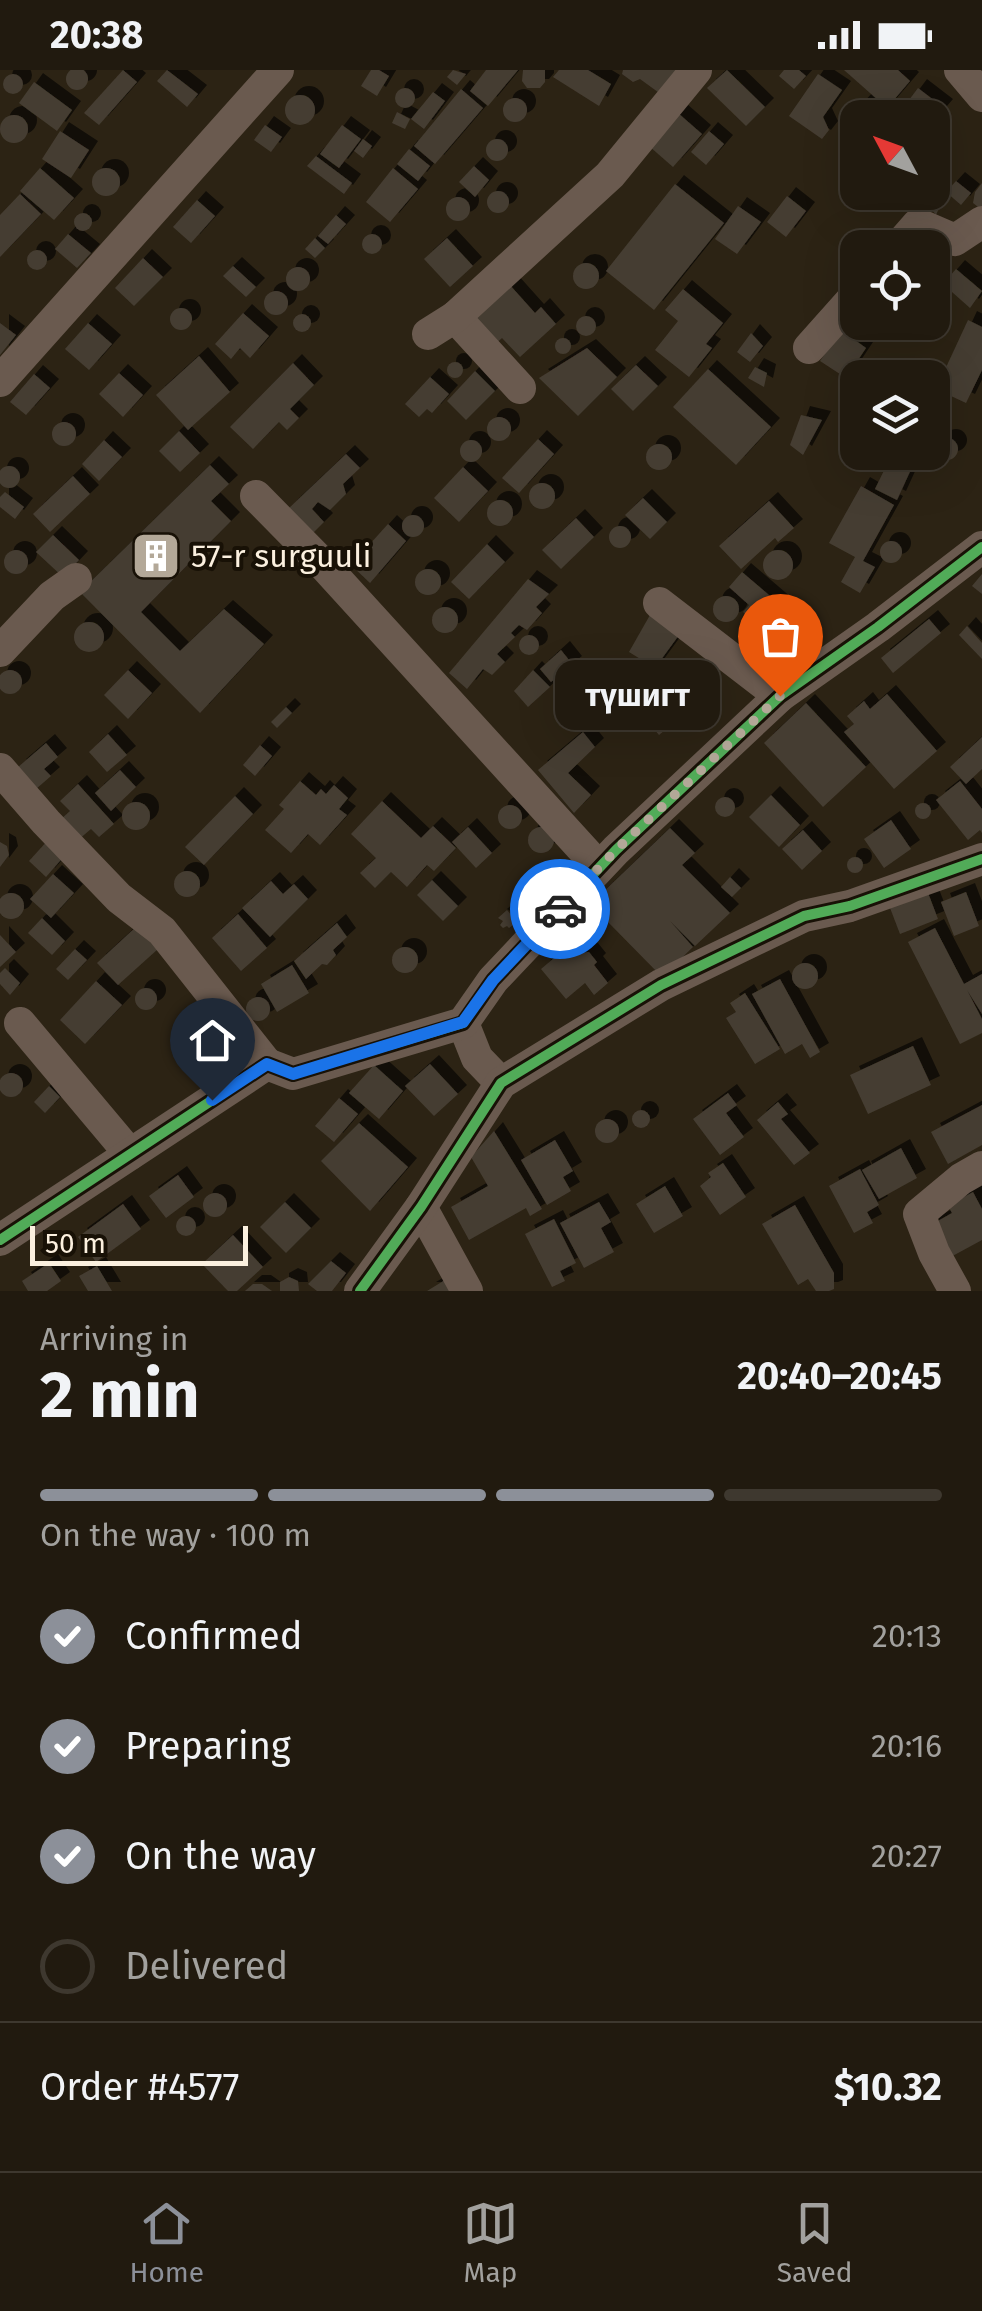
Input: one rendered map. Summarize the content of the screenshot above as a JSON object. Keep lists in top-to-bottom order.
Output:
{
  "places": {
    "building": ["57-r surguuli"],
    "other": ["түшигт"]
  },
  "scale_bar": "50 m",
  "north": "top left",
  "page": {
    "status": "20:38",
    "bubble": "түшигт",
    "scale": "50 m",
    "heading": ["2 min", "Arriving in", "20:40–20:45"],
    "panel": ["Order #4577", "$10.32"],
    "bar": "On the way · 100 m",
    "list": [
      ["Confirmed", "20:13"],
      ["Preparing", "20:16"],
      ["On the way", "20:27"],
      "Delivered"
    ],
    "tabs": ["Home", "Map", "Saved"]
  }
}
